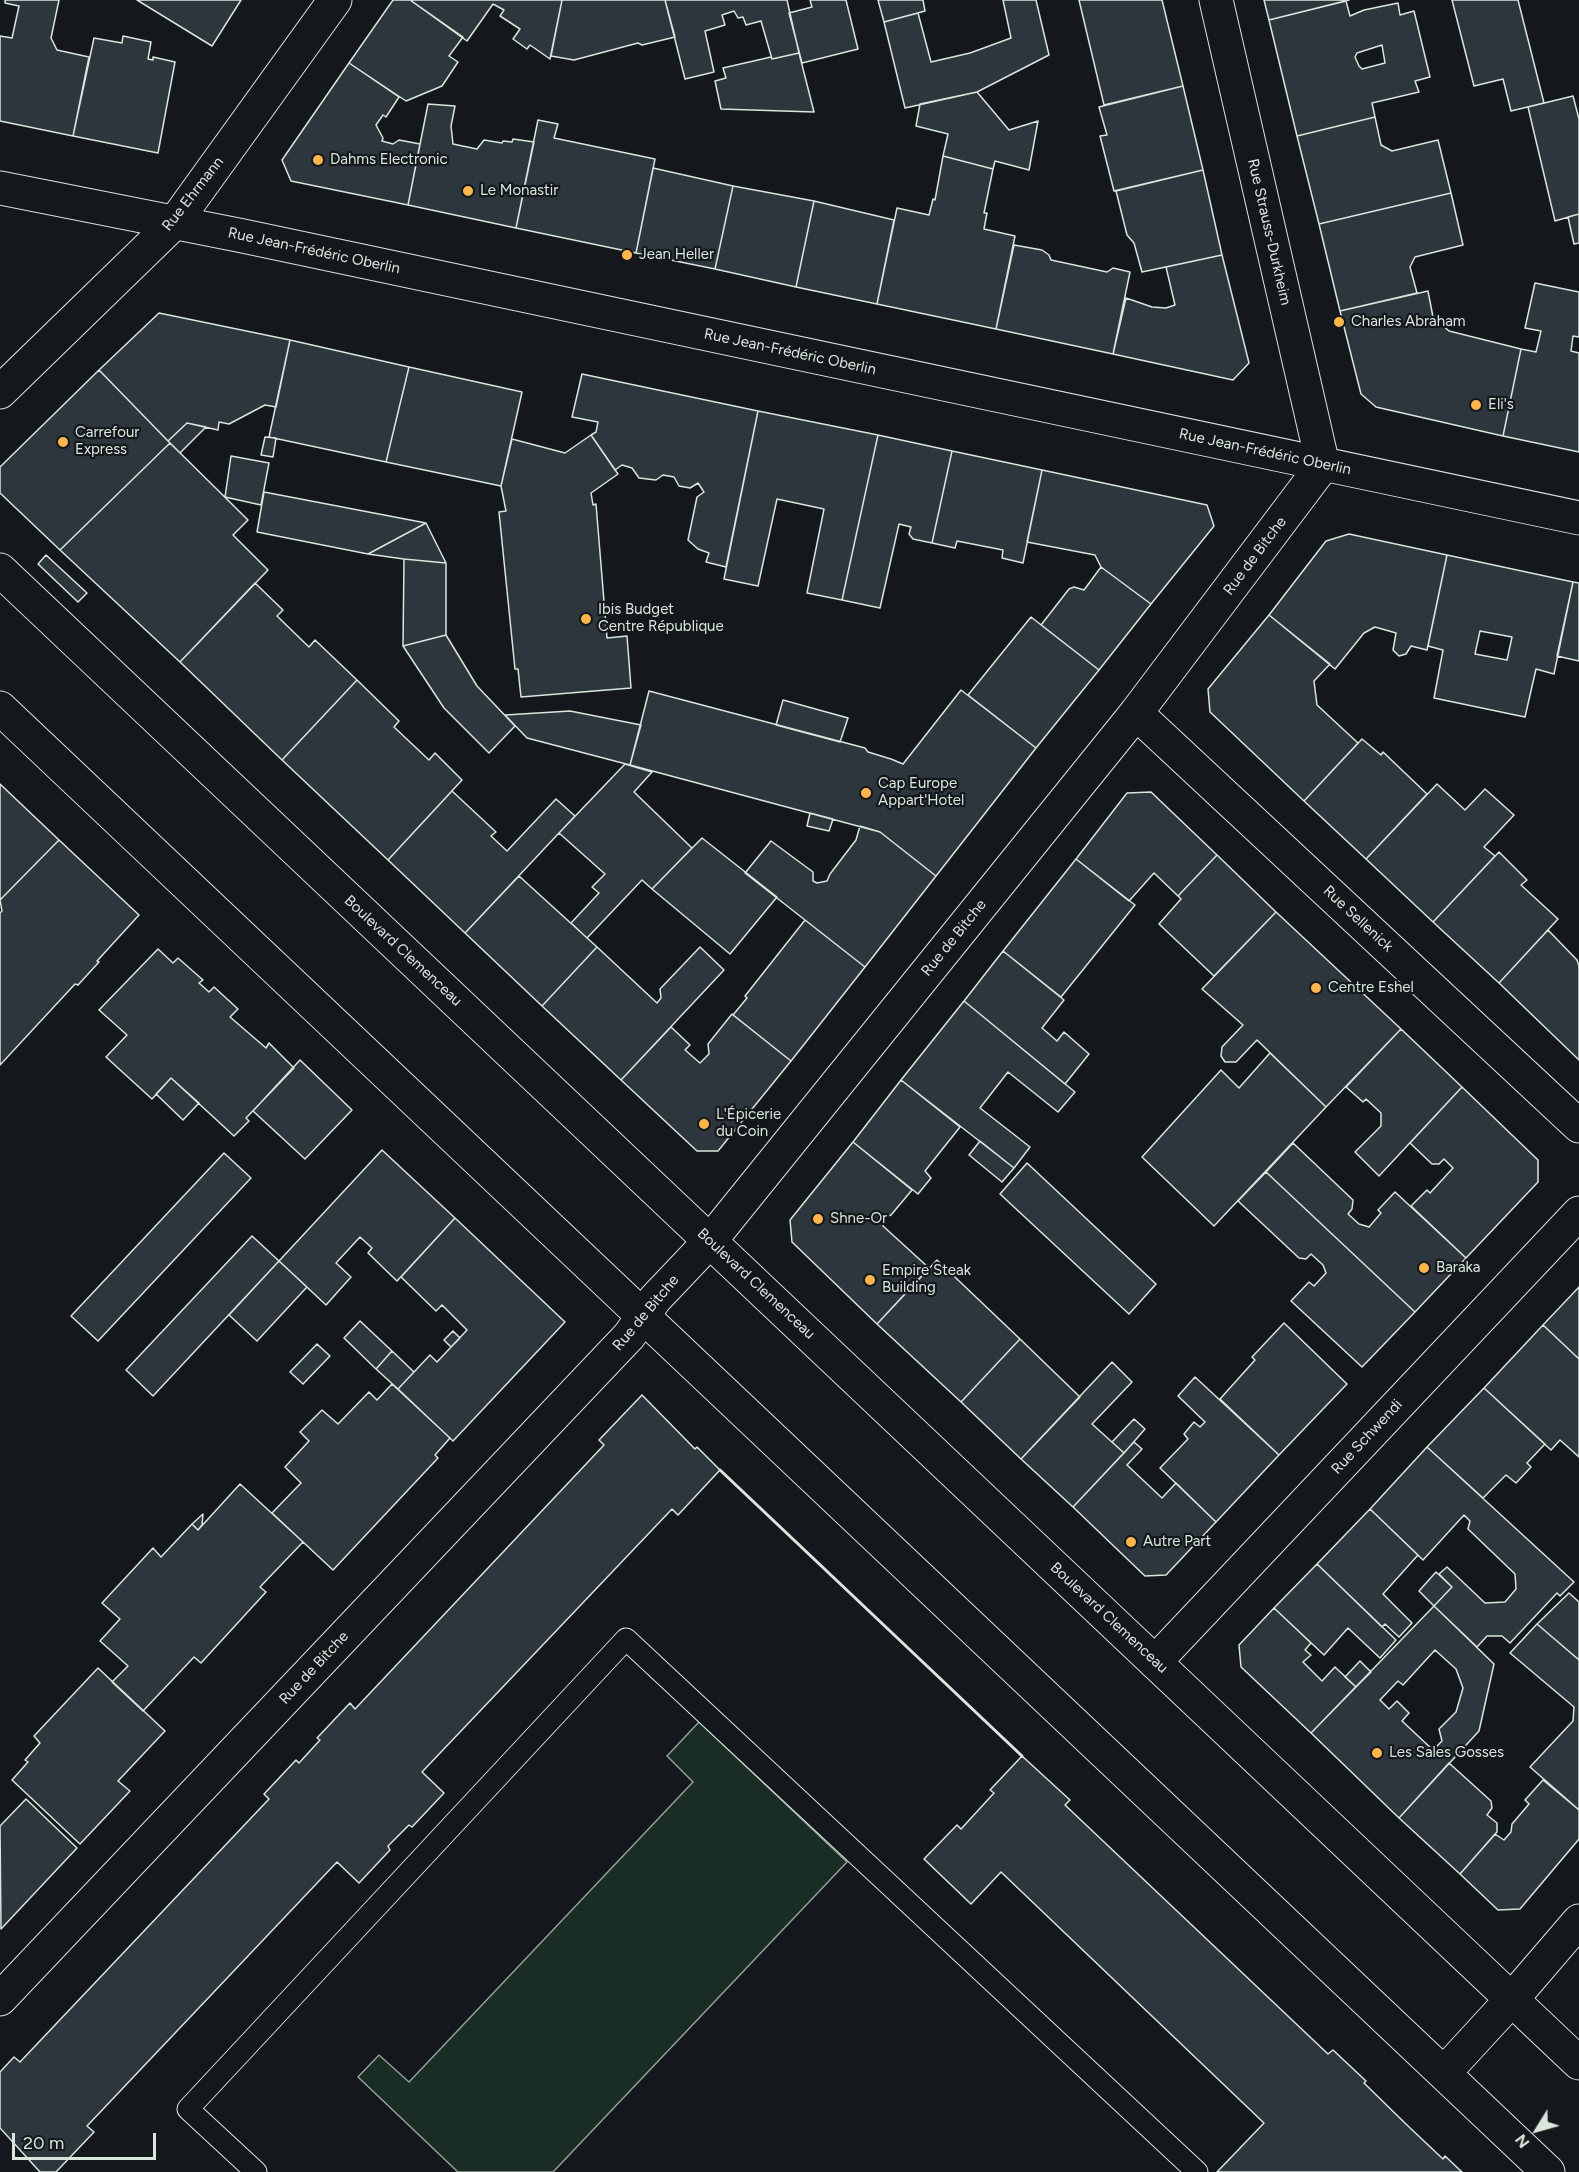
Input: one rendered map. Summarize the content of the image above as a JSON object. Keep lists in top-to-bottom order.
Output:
{
  "streets": {
    "street": [
      "Rue Ehrmann",
      "Rue Strauss-Durkheim",
      "Rue Jean-Frédéric Oberlin",
      "Rue de Bitche",
      "Rue Sellenick",
      "Boulevard Clemenceau",
      "Rue Schwendi"
    ]
  },
  "crossings": [
    ["Rue Ehrmann", "Rue Jean-Frédéric Oberlin"],
    ["Rue Strauss-Durkheim", "Rue Jean-Frédéric Oberlin"],
    ["Rue Strauss-Durkheim", "Rue de Bitche"],
    ["Rue Jean-Frédéric Oberlin", "Rue de Bitche"],
    ["Rue de Bitche", "Rue Sellenick"],
    ["Rue de Bitche", "Boulevard Clemenceau"],
    ["Boulevard Clemenceau", "Rue Schwendi"]
  ],
  "places": [
    "Dahms Electronic",
    "Le Monastir",
    "Jean Heller",
    "Charles Abraham",
    "Eli's",
    "Carrefour Express",
    "Ibis Budget Centre République",
    "Cap Europe Appart'Hotel",
    "Centre Eshel",
    "L'Épicerie du Coin",
    "Shne-Or",
    "Baraka",
    "Empire Steak Building",
    "Autre Part",
    "Les Sales Gosses"
  ],
  "scale_bar": "20 m",
  "north": "bottom left"
}
